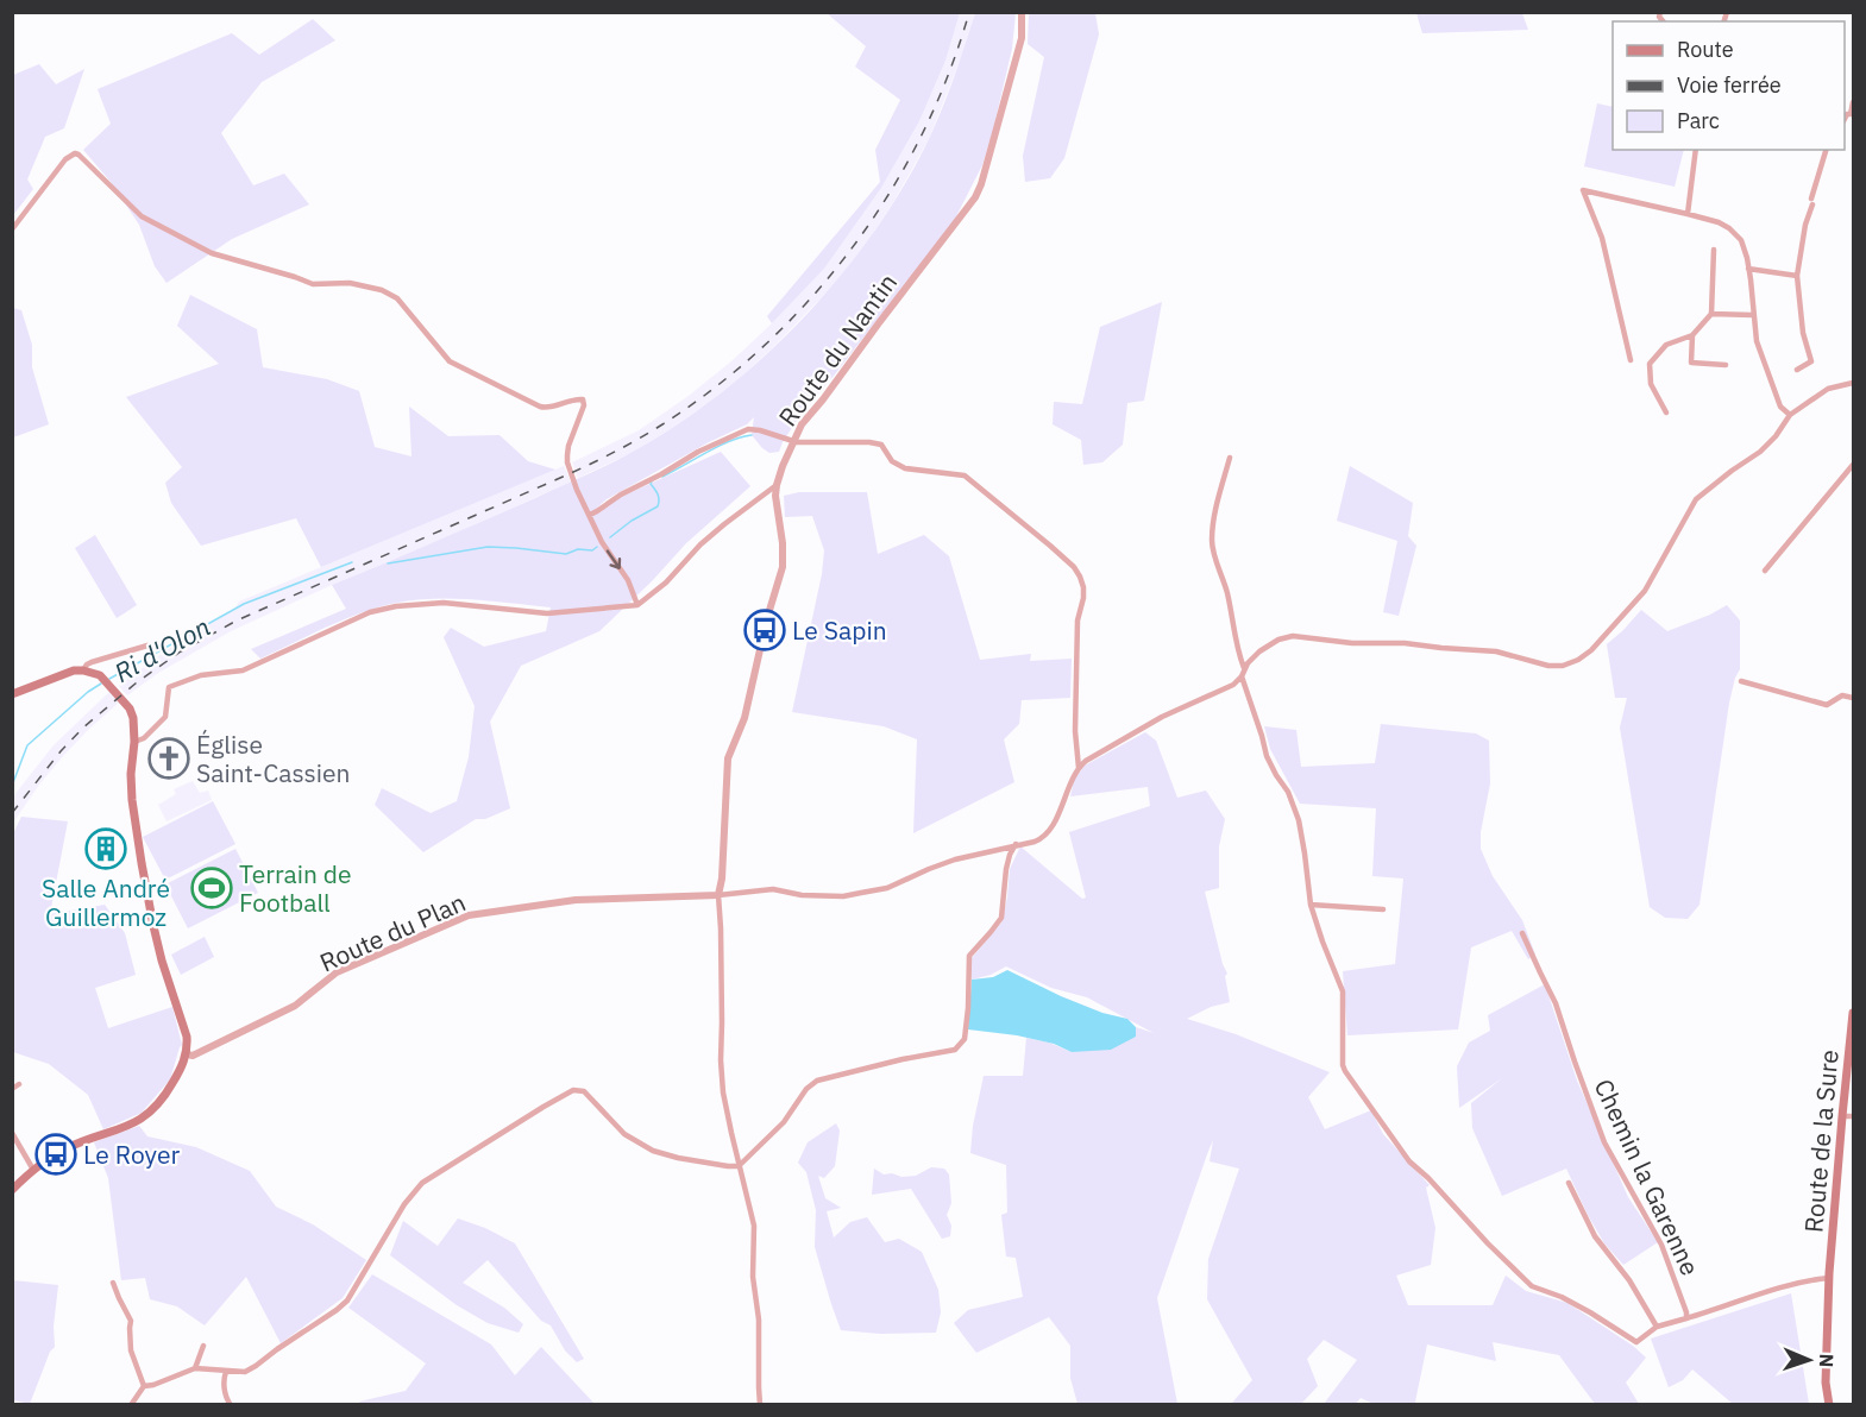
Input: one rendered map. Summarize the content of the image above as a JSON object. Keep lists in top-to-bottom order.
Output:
{
  "streets": {
    "main road": ["Route de la Sure"],
    "street": ["Route du Nantin", "Route du Plan", "Chemin la Garenne"]
  },
  "crossings": [
    ["Route du Nantin", "Route du Plan"]
  ],
  "water": ["Ri d'Olon"],
  "places": {
    "bus stop": ["Le Sapin", "Le Royer"],
    "church": ["Église Saint-Cassien"],
    "building": ["Salle André Guillermoz"],
    "sports": ["Terrain de Football"]
  },
  "legend": ["Route", "Voie ferrée", "Parc"],
  "north": "right"
}
